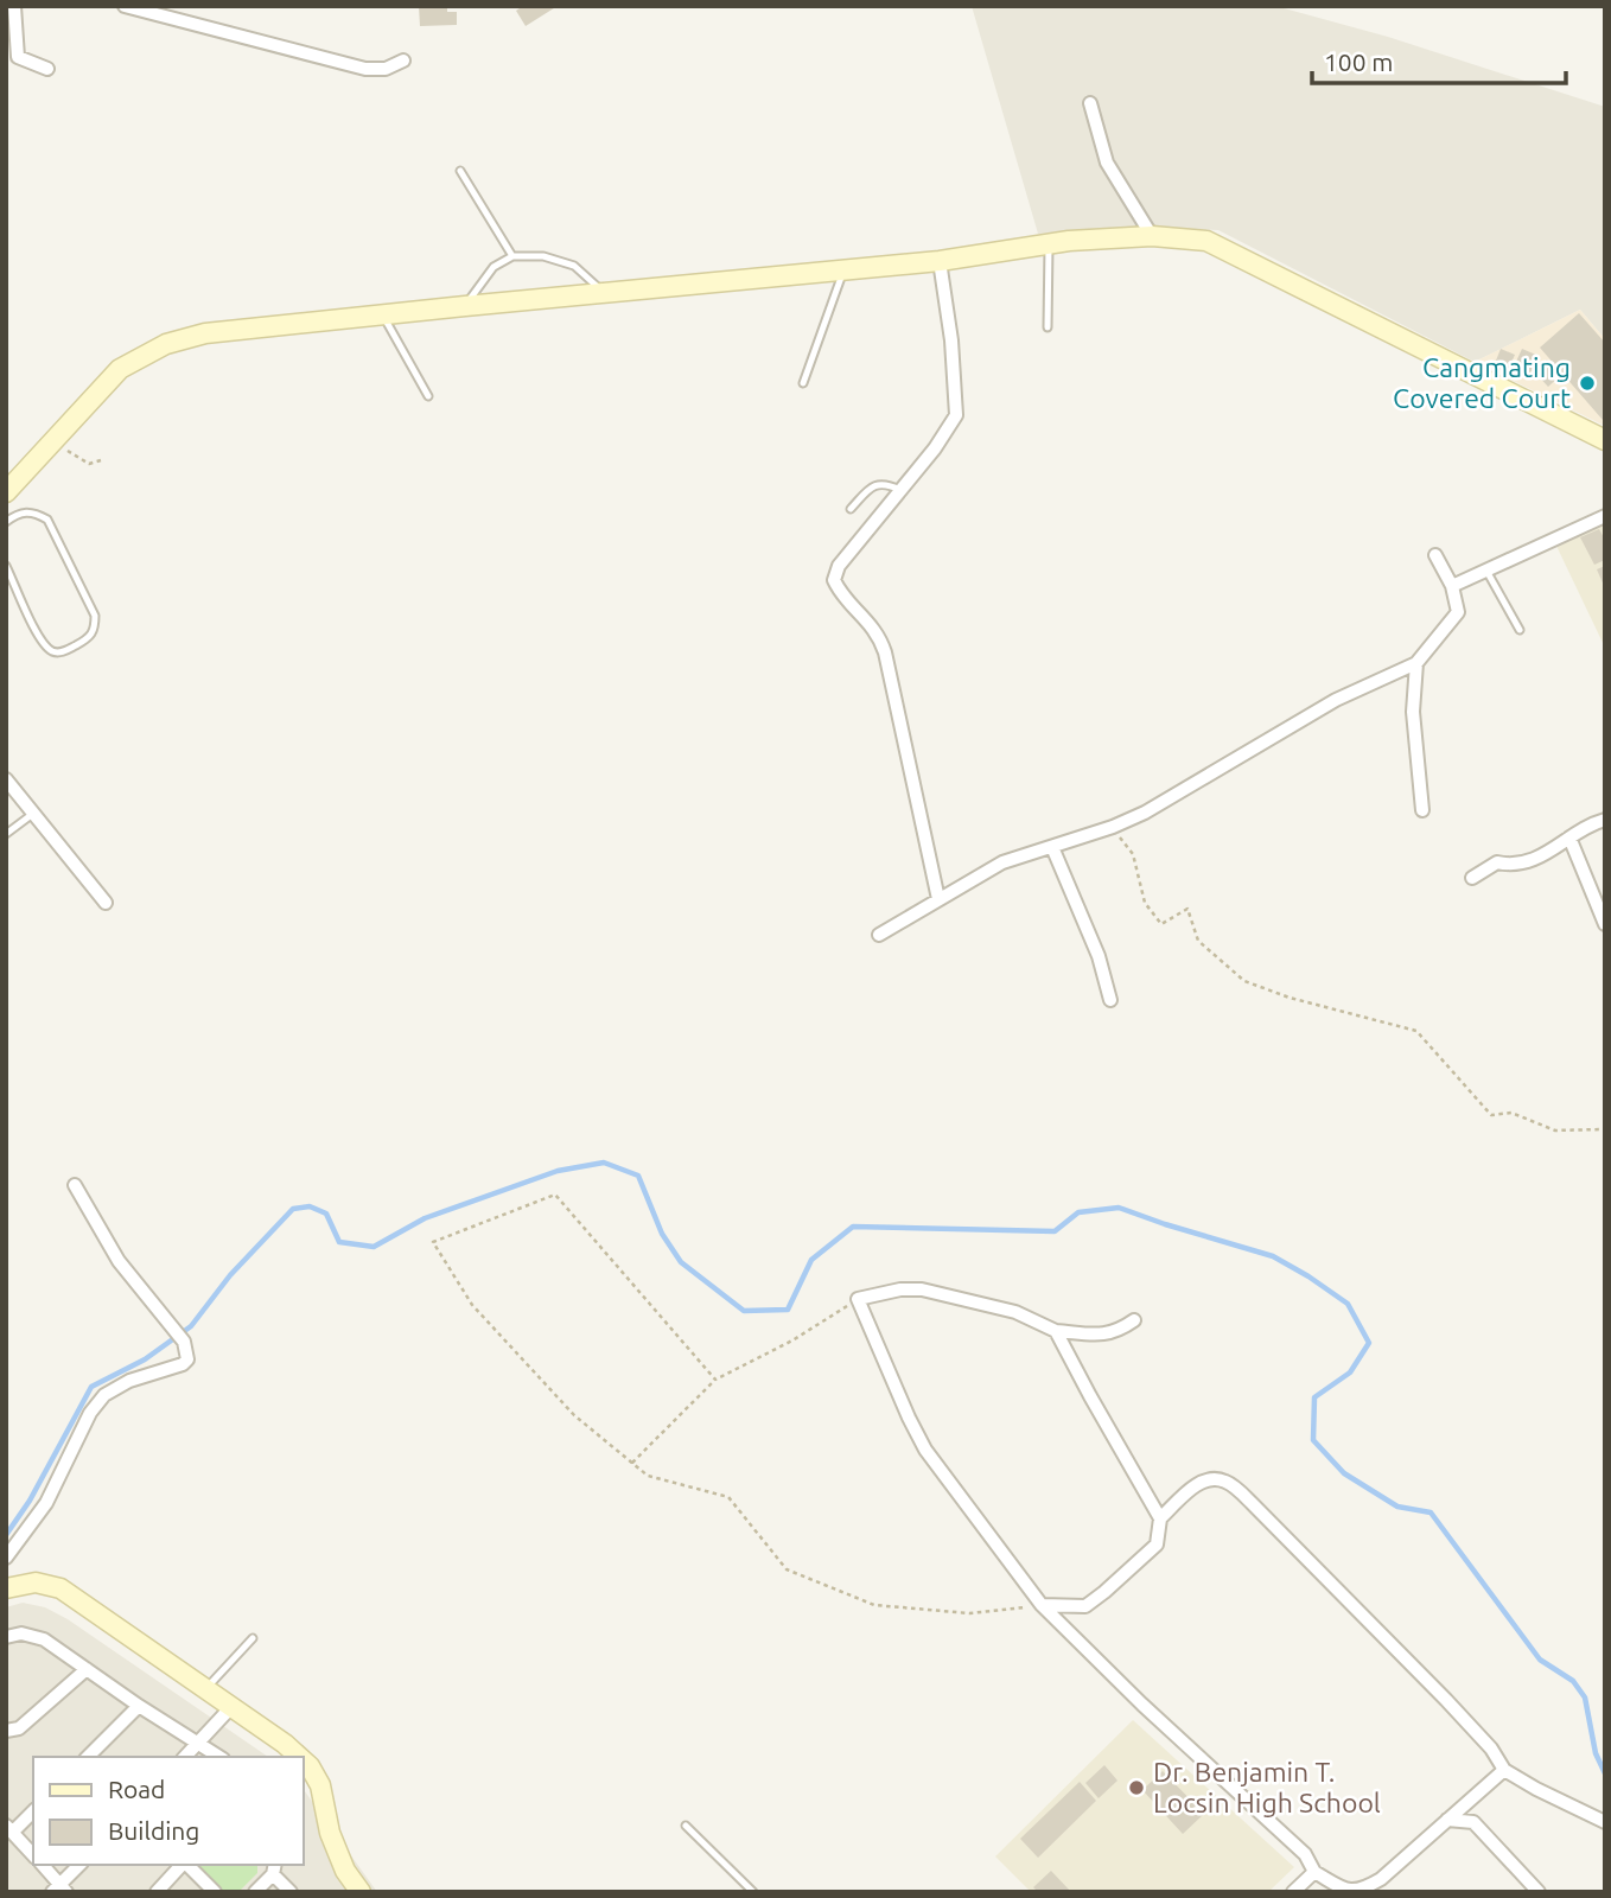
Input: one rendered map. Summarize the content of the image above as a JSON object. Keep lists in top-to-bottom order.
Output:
{
  "places": ["Cangmating Covered Court", "Dr. Benjamin T. Locsin High School"],
  "legend": ["Road", "Building"],
  "scale_bar": "100 m"
}
